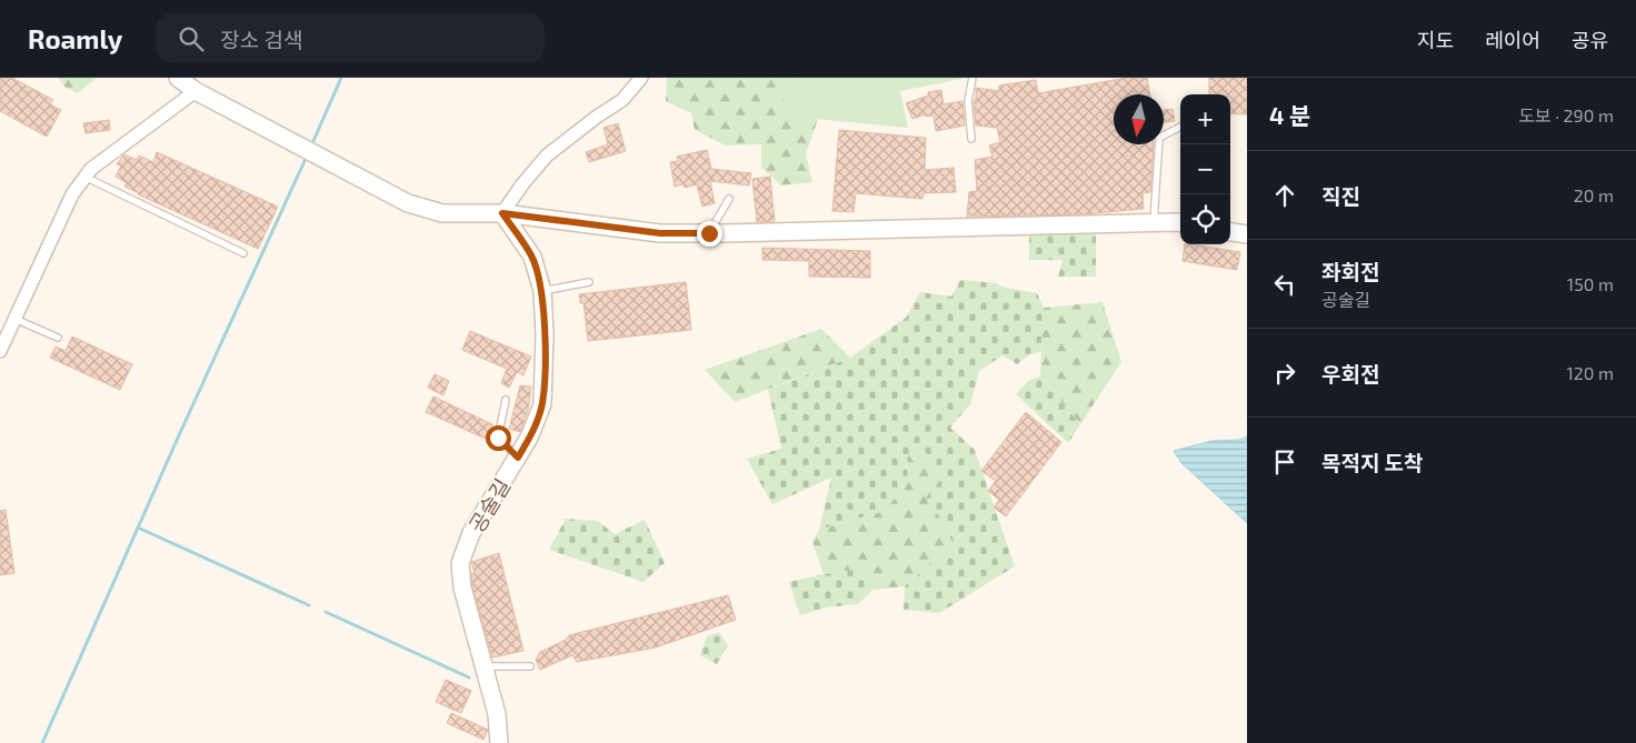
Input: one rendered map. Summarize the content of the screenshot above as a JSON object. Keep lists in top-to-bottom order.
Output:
{
  "streets": {
    "street": ["공술길"]
  },
  "north": "bottom",
  "page": {
    "header": "Roamly",
    "search": "장소 검색",
    "nav": ["지도", "레이어", "공유"],
    "heading": ["4 분", "도보 · 290 m"],
    "map_buttons": ["+", "−"],
    "list": [
      ["직진", "20 m"],
      ["좌회전", "공술길", "150 m"],
      ["우회전", "120 m"],
      "목적지 도착"
    ]
  }
}
